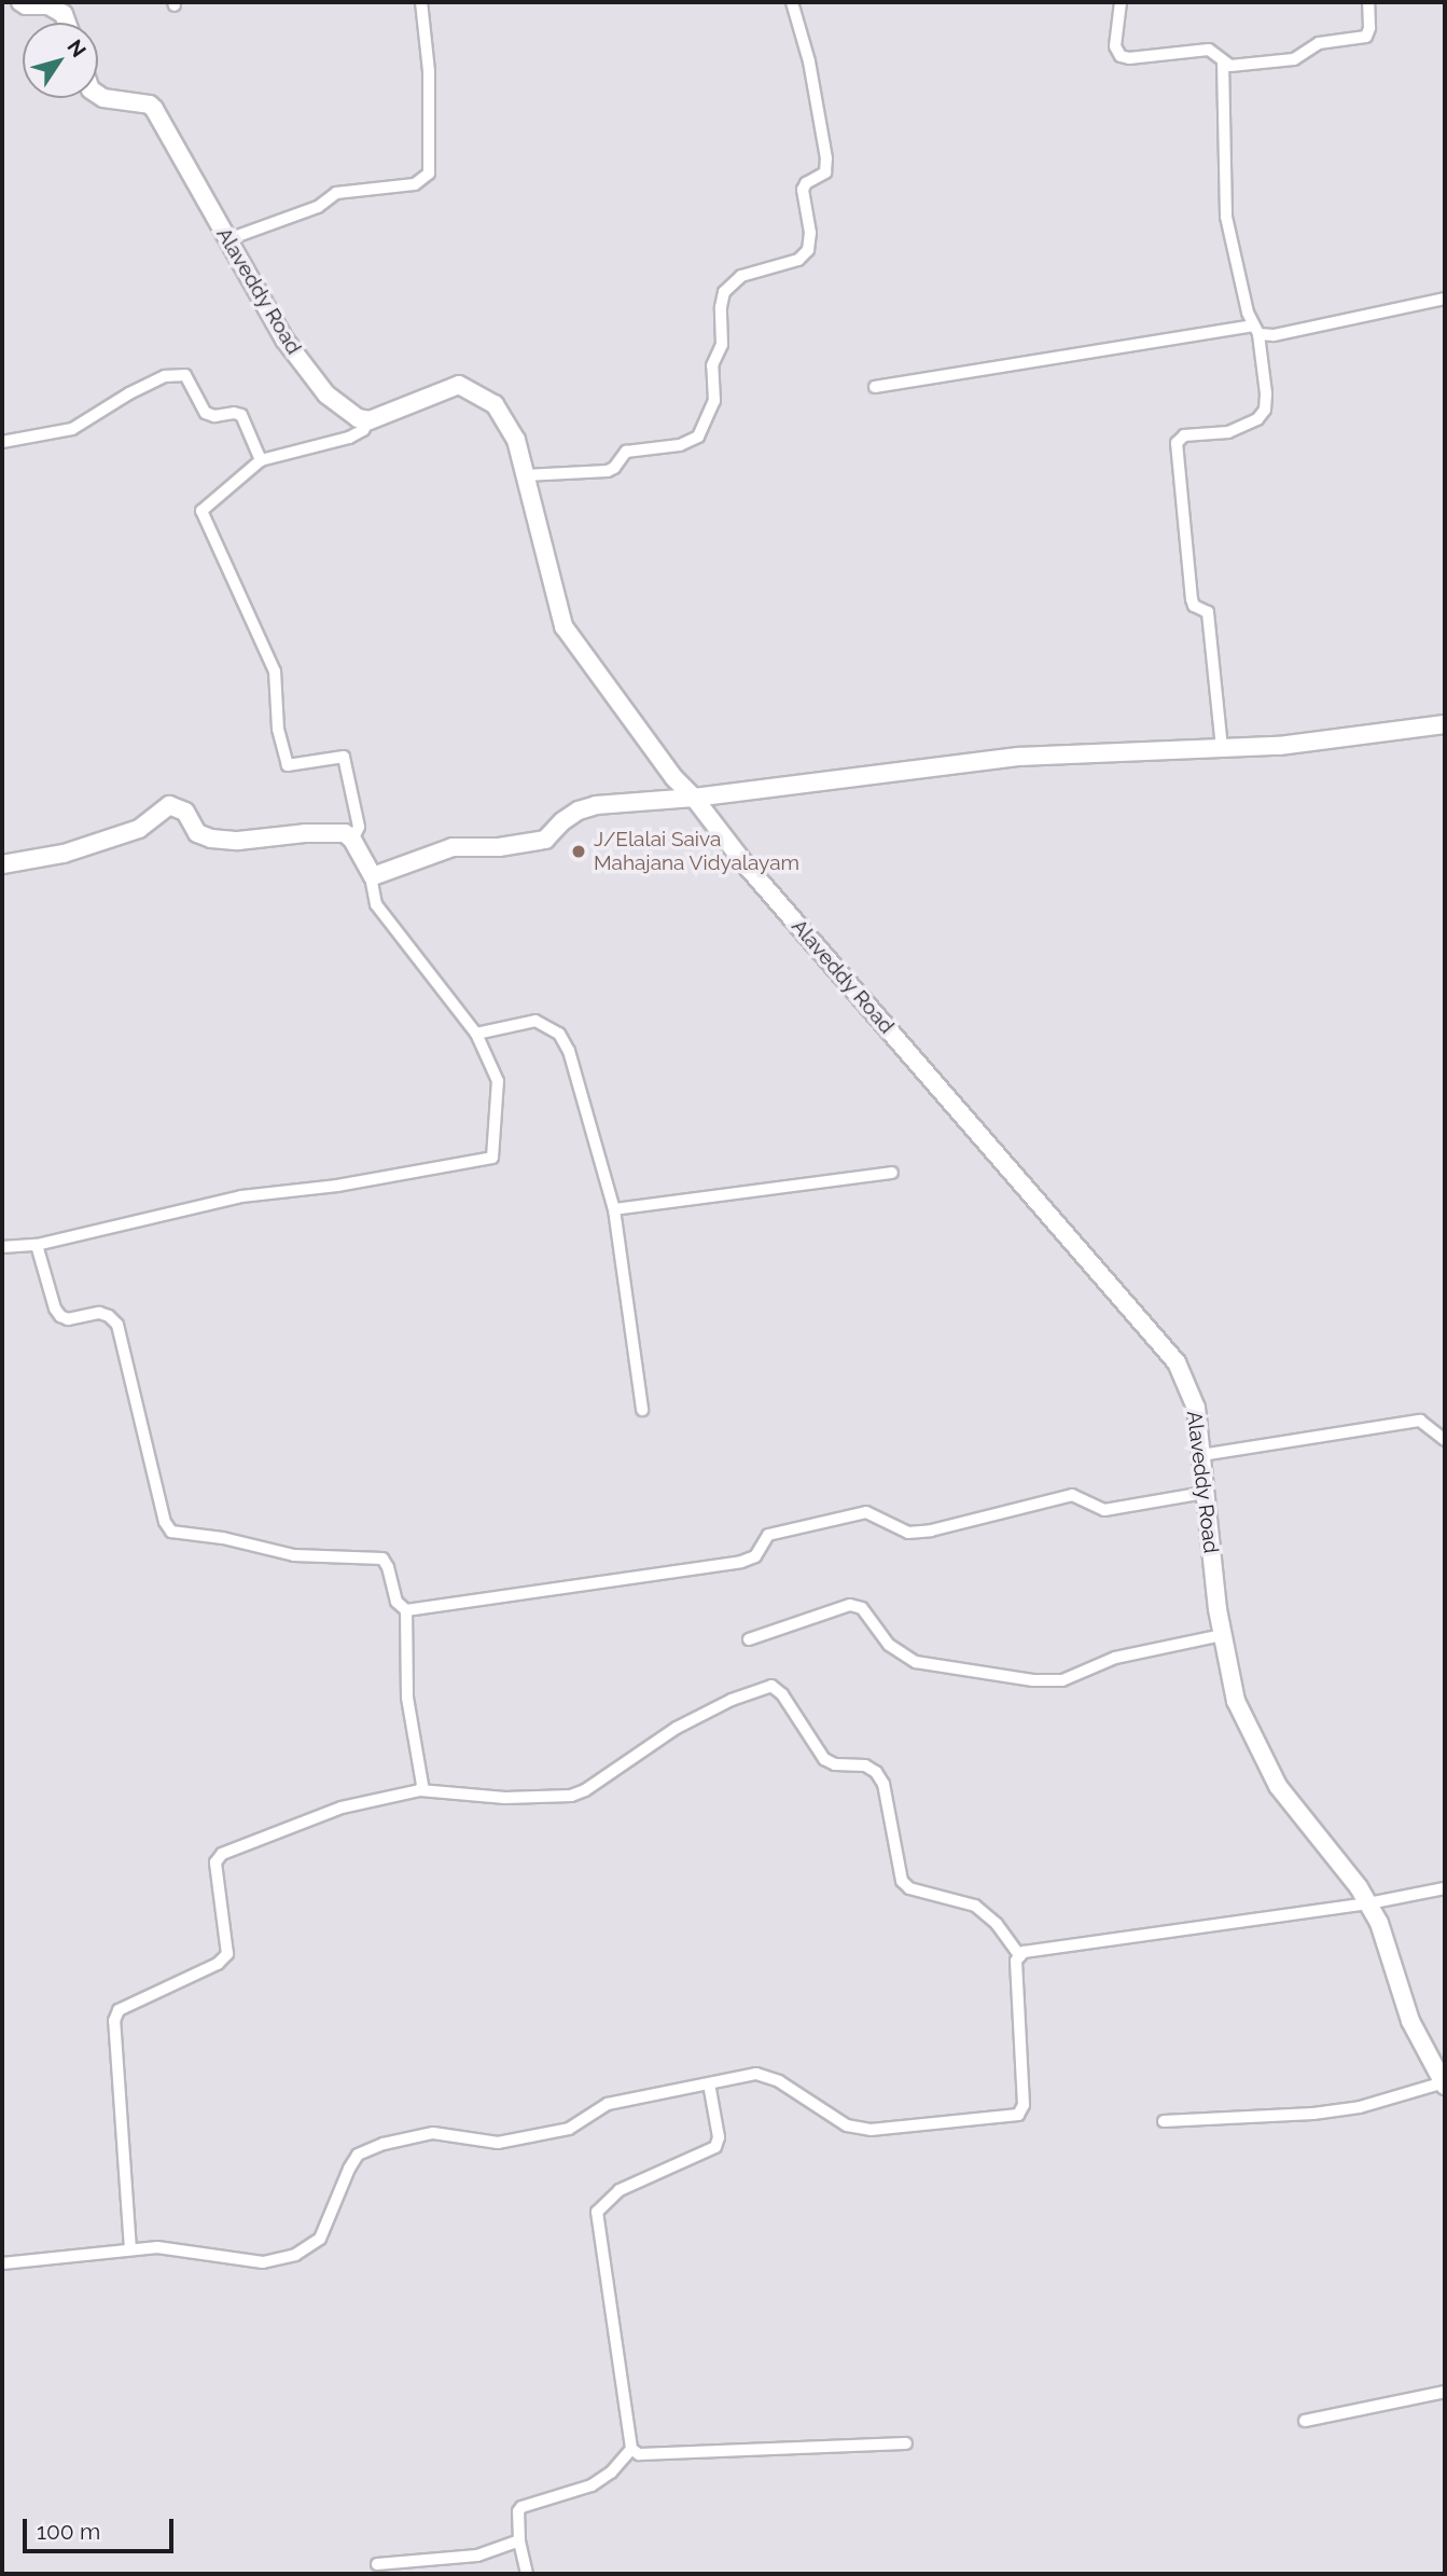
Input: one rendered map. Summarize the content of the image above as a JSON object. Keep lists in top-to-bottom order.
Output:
{
  "streets": {
    "street": ["Alaveddy Road"]
  },
  "places": ["J/Elalai Saiva Mahajana Vidyalayam"],
  "scale_bar": "100 m",
  "north": "top right"
}
